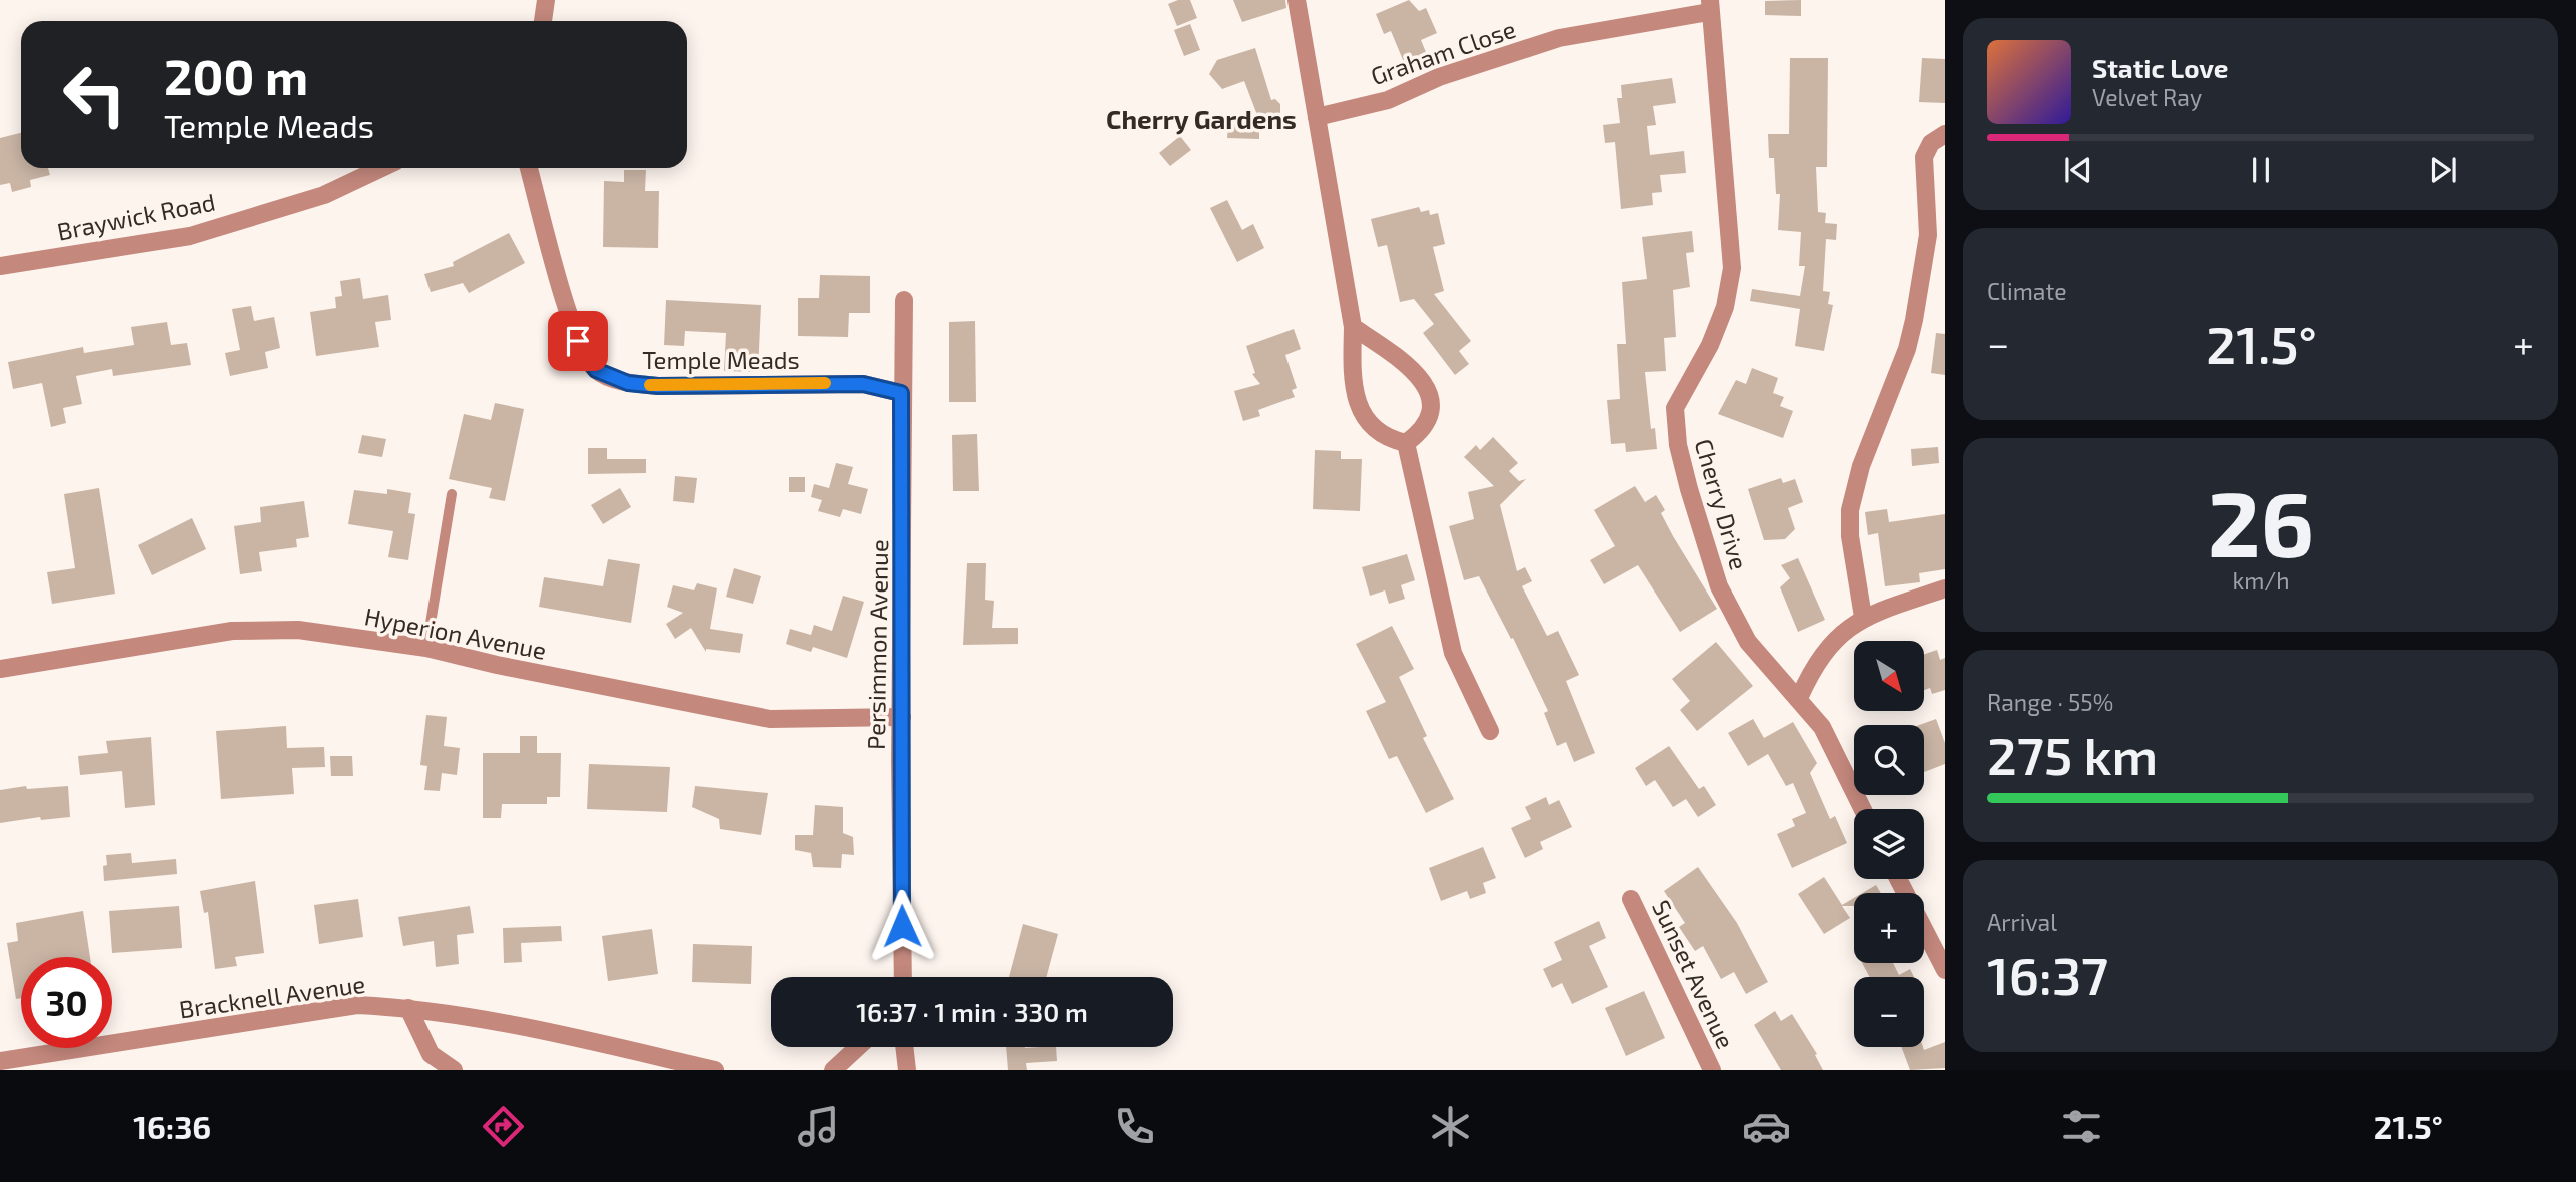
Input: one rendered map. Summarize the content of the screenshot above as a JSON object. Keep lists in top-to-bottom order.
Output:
{
  "streets": {
    "street": [
      "Graham Close",
      "Braywick Road",
      "Temple Meads",
      "Cherry Drive",
      "Hyperion Avenue",
      "Persimmon Avenue",
      "Sunset Avenue",
      "Bracknell Avenue"
    ]
  },
  "crossings": [
    ["Graham Close", "Cherry Drive"],
    ["Temple Meads", "Persimmon Avenue"],
    ["Hyperion Avenue", "Persimmon Avenue"]
  ],
  "districts": ["Cherry Gardens"],
  "north": "bottom right",
  "page": {
    "turn": ["200 m", "Temple Meads"],
    "song": ["Static Love", "Velvet Ray"],
    "tile": [
      "Climate",
      ["26", "km/h"],
      ["Range · 55%", "275 km"],
      ["Arrival", "16:37"]
    ],
    "heat": ["−", "21.5°", "+"],
    "map_buttons": ["+", "−"],
    "limit": "30",
    "trip": "16:37 · 1 min · 330 m",
    "tabs": ["16:36", "21.5°"]
  }
}
